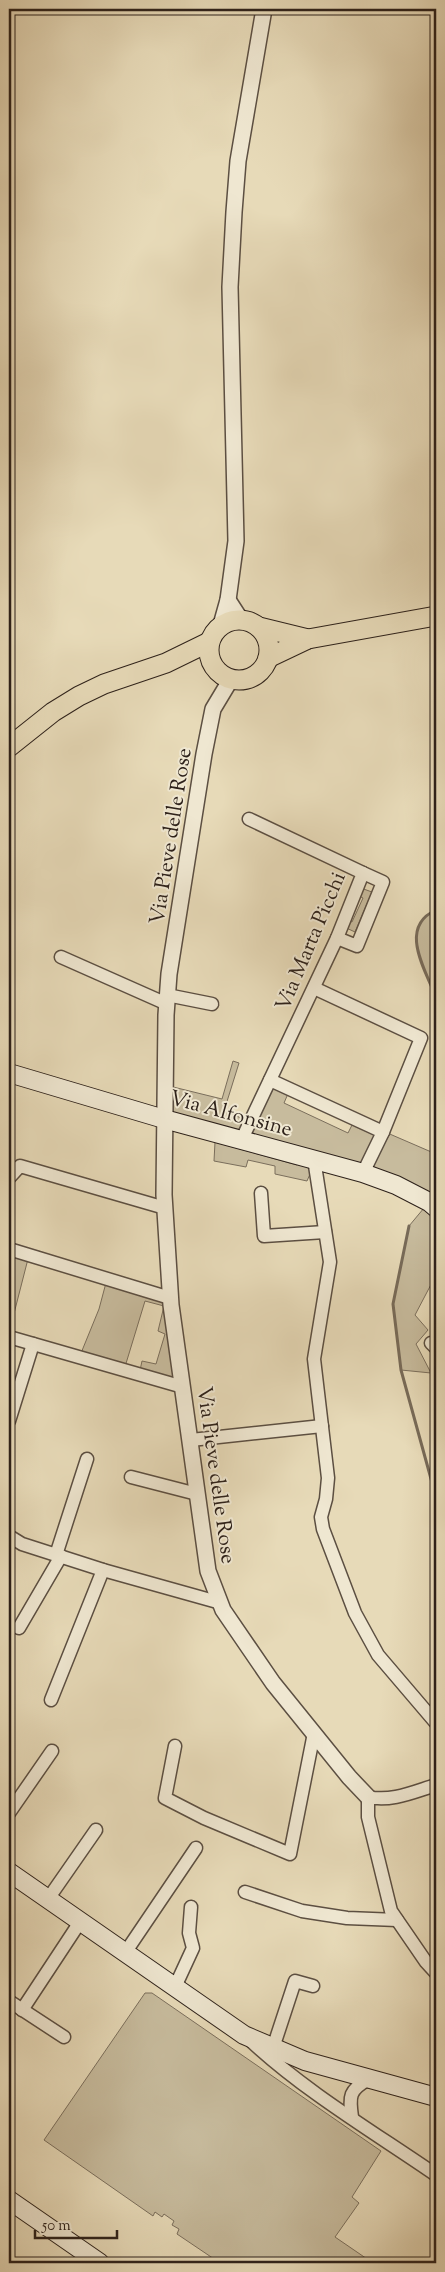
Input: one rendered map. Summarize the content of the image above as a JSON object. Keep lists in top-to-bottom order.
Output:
{
  "streets": {
    "main road": ["Via Alfonsine"],
    "street": ["Via Pieve delle Rose", "Via Marta Picchi"]
  },
  "crossings": [
    ["Via Pieve delle Rose", "Via Alfonsine"],
    ["Via Marta Picchi", "Via Alfonsine"]
  ],
  "scale_bar": "50 m"
}
